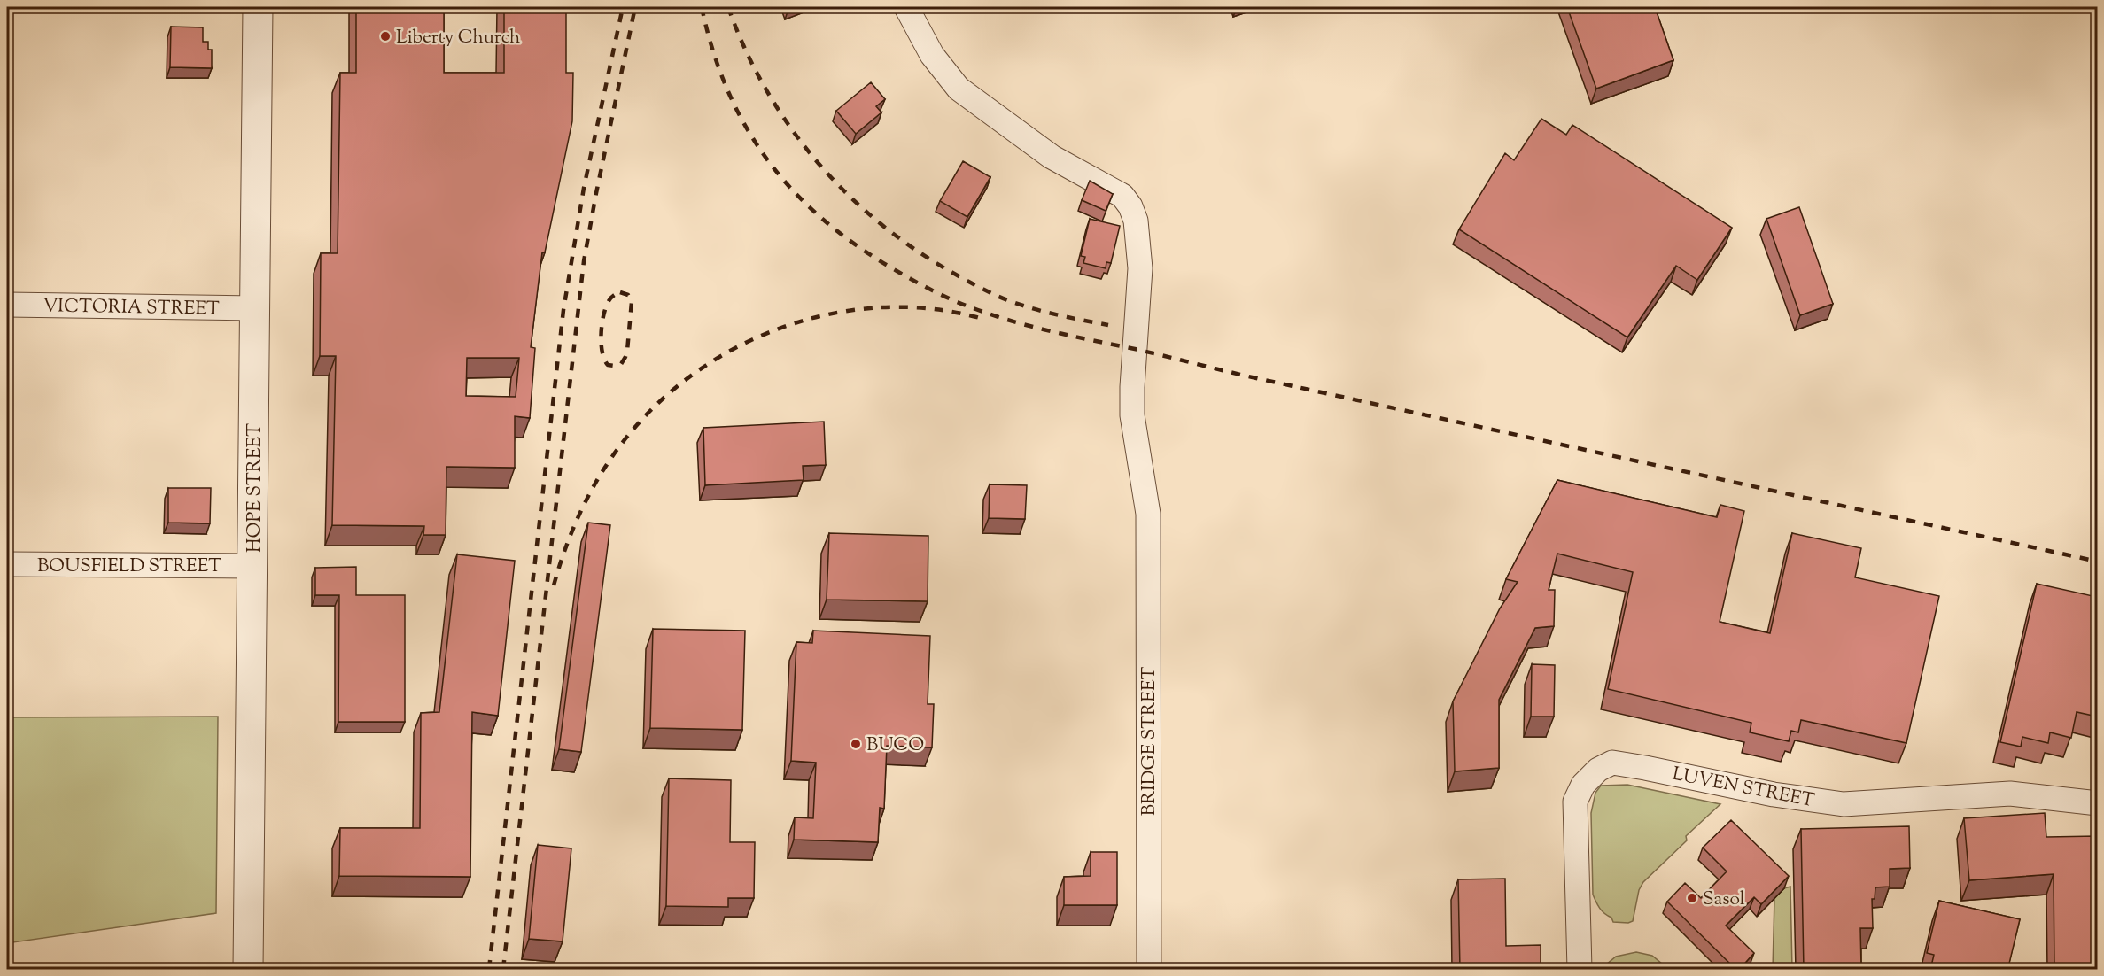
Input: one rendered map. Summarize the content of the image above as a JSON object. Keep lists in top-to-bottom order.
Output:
{
  "streets": {
    "street": [
      "VICTORIA STREET",
      "HOPE STREET",
      "BOUSFIELD STREET",
      "BRIDGE STREET",
      "LUVEN STREET"
    ]
  },
  "crossings": [
    ["VICTORIA STREET", "HOPE STREET"],
    ["HOPE STREET", "BOUSFIELD STREET"]
  ],
  "places": ["Liberty Church", "BUCO", "Sasol"]
}
